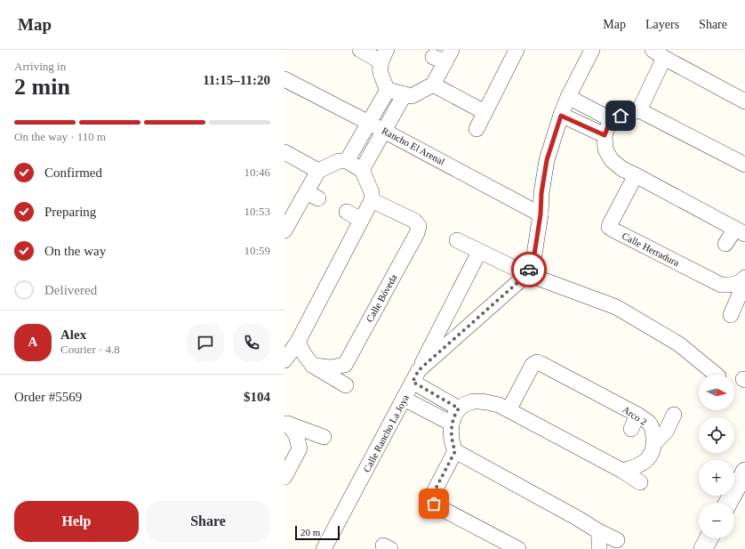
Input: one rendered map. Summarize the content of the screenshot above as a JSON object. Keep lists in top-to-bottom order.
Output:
{
  "streets": {
    "street": [
      "Rancho El Arenal",
      "Calle Herradura",
      "Calle Bóveda",
      "Arco 2",
      "Calle Rancho La Joya"
    ]
  },
  "crossings": [
    ["Rancho El Arenal", "Calle Rancho La Joya"]
  ],
  "scale_bar": "20 m",
  "north": "right",
  "page": {
    "header": "Map",
    "nav": ["Map", "Layers", "Share"],
    "heading": ["2 min", "Arriving in", "11:15–11:20"],
    "panel": [
      "Alex",
      "Courier · 4.8",
      "Order #5569",
      "$104"
    ],
    "bar": "On the way · 110 m",
    "list": [
      ["Confirmed", "10:46"],
      ["Preparing", "10:53"],
      ["On the way", "10:59"],
      "Delivered"
    ],
    "round": "A",
    "map_buttons": ["+", "−"],
    "buttons": ["Help", "Share"],
    "scale": "20 m"
  }
}
